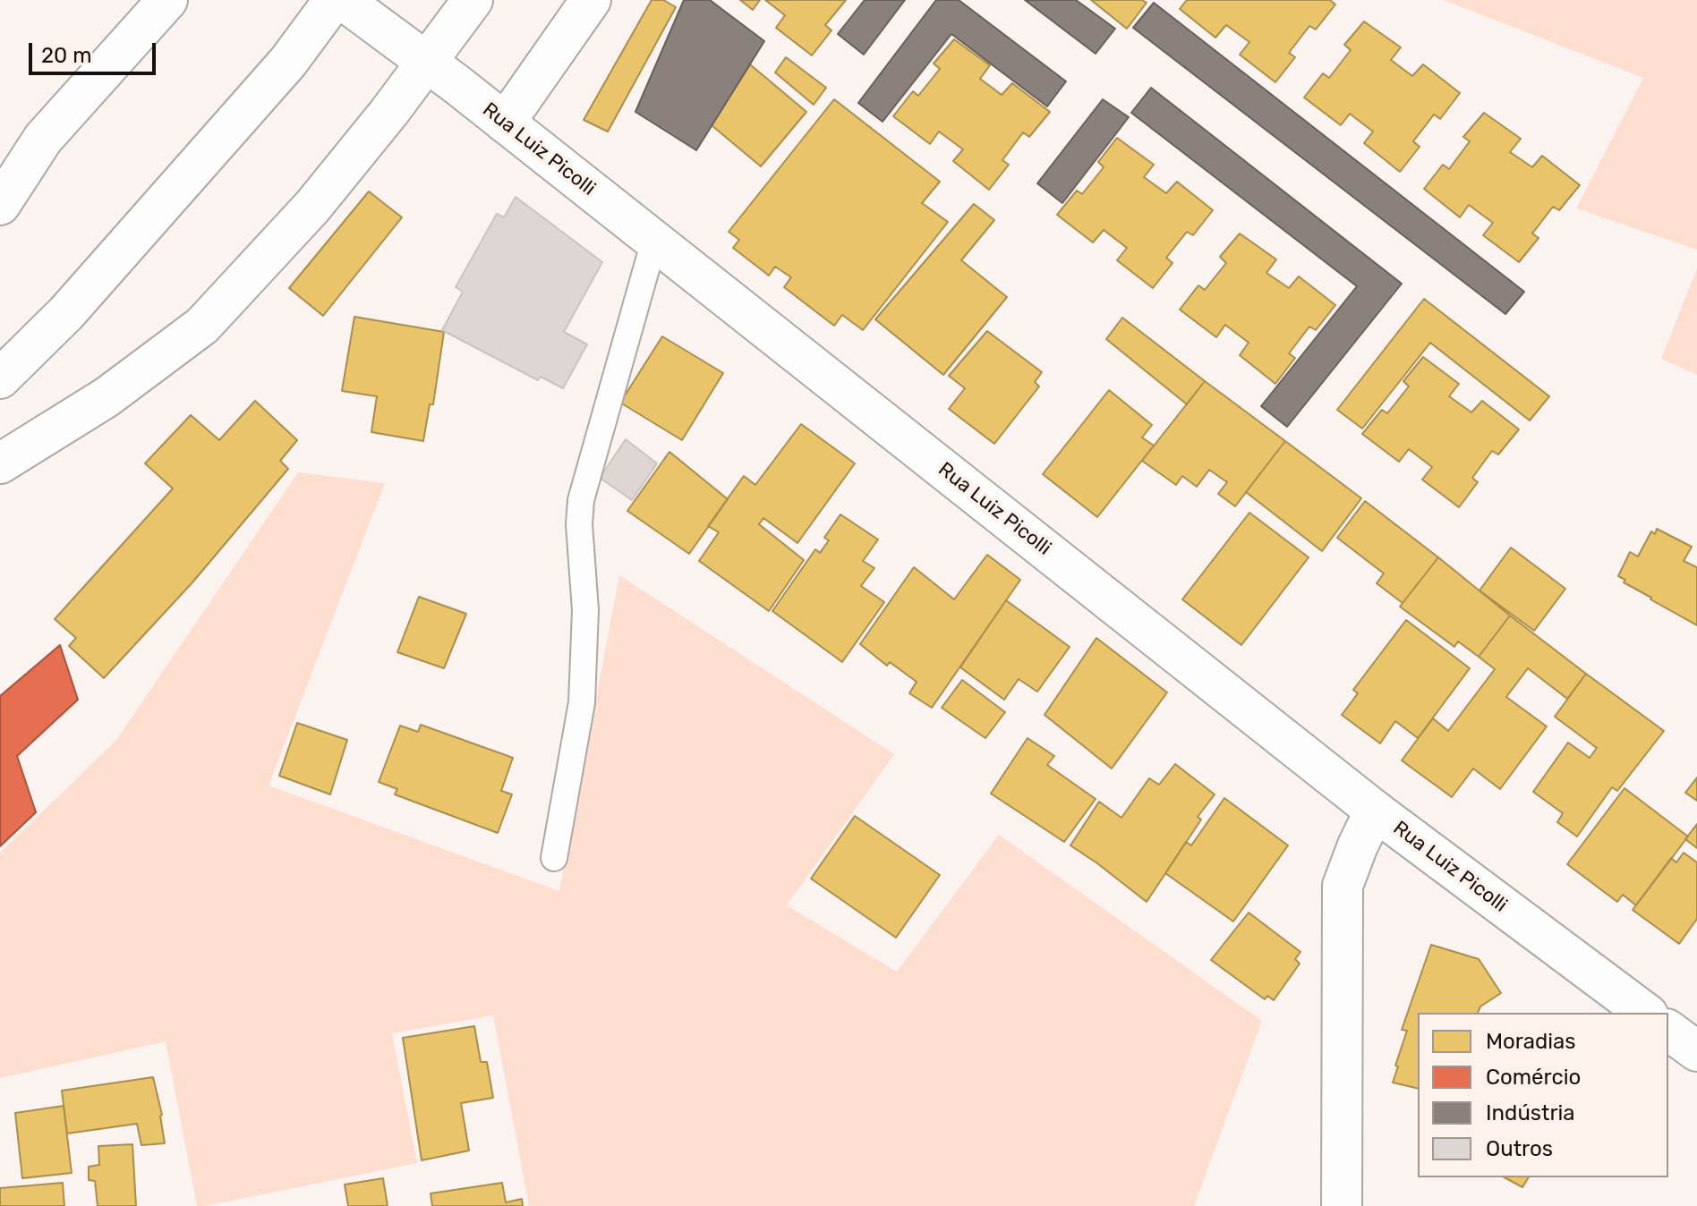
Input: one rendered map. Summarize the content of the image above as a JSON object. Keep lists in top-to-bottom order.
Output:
{
  "streets": {
    "main road": ["Rua Luiz Picolli"]
  },
  "legend": [
    "Moradias",
    "Comércio",
    "Indústria",
    "Outros"
  ],
  "scale_bar": "20 m"
}
